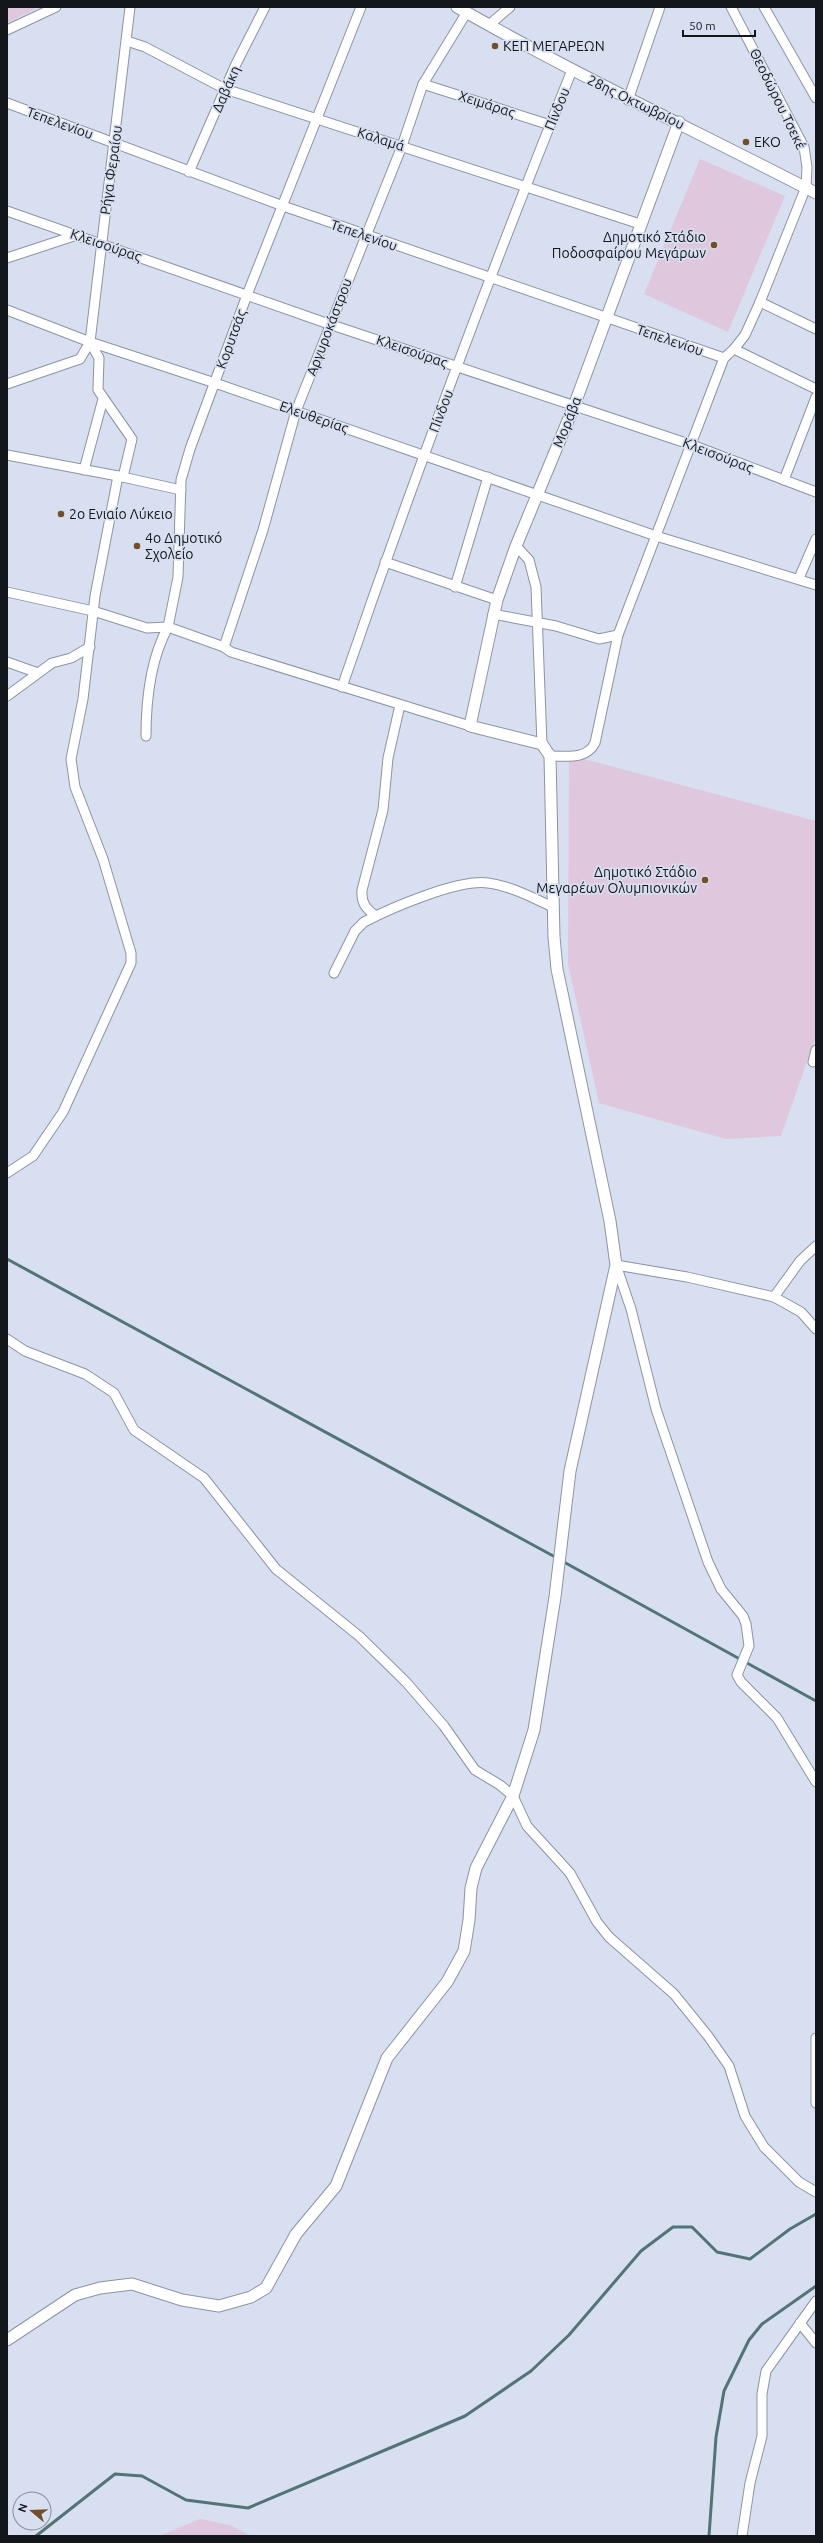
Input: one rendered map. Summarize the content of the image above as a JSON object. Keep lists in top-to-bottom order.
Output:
{
  "streets": {
    "street": [
      "Δαβάκη",
      "Θεοδώρου Τσεκέ",
      "28ης Οκτωβρίου",
      "Χειμάρας",
      "Πίνδου",
      "Τεπελενίου",
      "Καλαμά",
      "Ρήγα Φεραίου",
      "Κλεισούρας",
      "Αργυροκάστρου",
      "Κορυτσάς",
      "Ελευθερίας",
      "Μοράβα"
    ]
  },
  "crossings": [
    ["Δαβάκη", "Τεπελενίου"],
    ["Δαβάκη", "Καλαμά"],
    ["Θεοδώρου Τσεκέ", "28ης Οκτωβρίου"],
    ["Θεοδώρου Τσεκέ", "Τεπελενίου"],
    ["28ης Οκτωβρίου", "Πίνδου"],
    ["28ης Οκτωβρίου", "Αργυροκάστρου"],
    ["28ης Οκτωβρίου", "Μοράβα"],
    ["Χειμάρας", "Πίνδου"],
    ["Χειμάρας", "Αργυροκάστρου"],
    ["Πίνδου", "Τεπελενίου"],
    ["Πίνδου", "Καλαμά"],
    ["Πίνδου", "Κλεισούρας"],
    ["Πίνδου", "Ελευθερίας"],
    ["Τεπελενίου", "Ρήγα Φεραίου"],
    ["Τεπελενίου", "Αργυροκάστρου"],
    ["Τεπελενίου", "Κορυτσάς"],
    ["Τεπελενίου", "Μοράβα"],
    ["Καλαμά", "Ρήγα Φεραίου"],
    ["Καλαμά", "Αργυροκάστρου"],
    ["Καλαμά", "Κορυτσάς"],
    ["Καλαμά", "Μοράβα"],
    ["Ρήγα Φεραίου", "Κλεισούρας"],
    ["Ρήγα Φεραίου", "Ελευθερίας"],
    ["Κλεισούρας", "Αργυροκάστρου"],
    ["Κλεισούρας", "Κορυτσάς"],
    ["Κλεισούρας", "Μοράβα"],
    ["Αργυροκάστρου", "Ελευθερίας"],
    ["Κορυτσάς", "Ελευθερίας"],
    ["Ελευθερίας", "Μοράβα"]
  ],
  "places": [
    "ΚΕΠ ΜΕΓΑΡΕΩΝ",
    "EKO",
    "Δημοτικό Στάδιο Ποδοσφαίρου Μεγάρων",
    "2ο Ενιαίο Λύκειο",
    "4ο Δημοτικό Σχολείο",
    "Δημοτικό Στάδιο Μεγαρέων Ολυμπιονικών"
  ],
  "scale_bar": "50 m",
  "north": "left"
}
